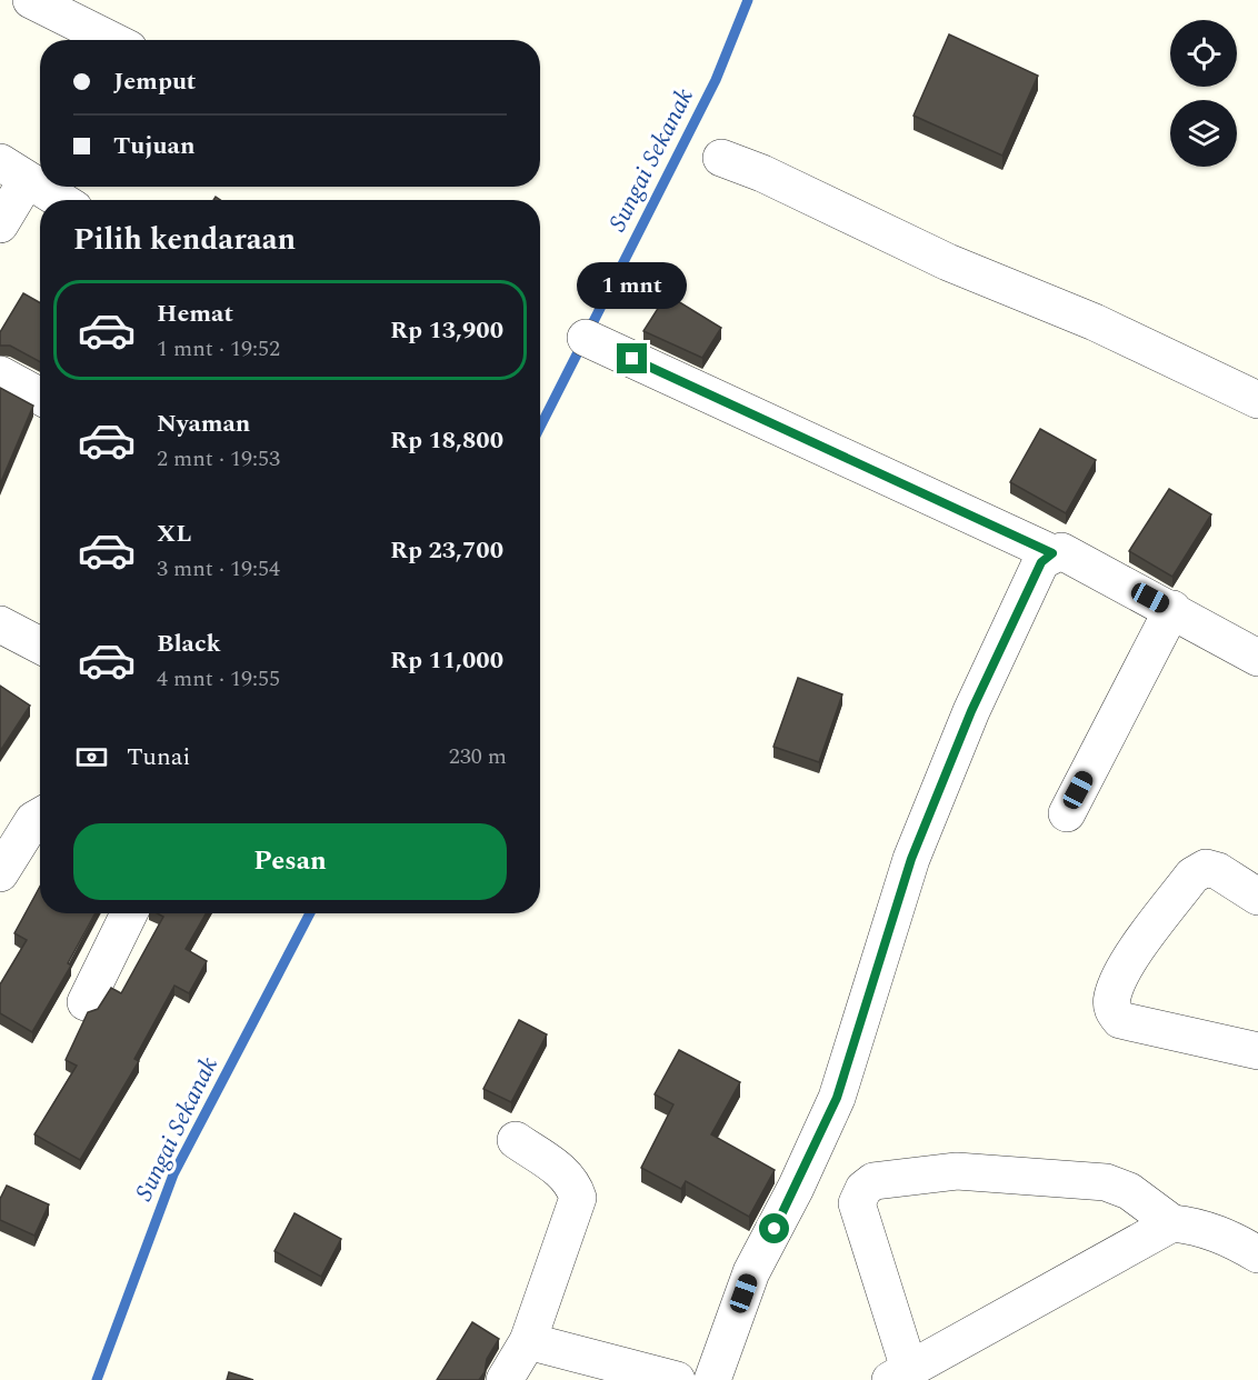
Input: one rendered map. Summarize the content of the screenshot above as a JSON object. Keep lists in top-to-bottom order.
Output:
{
  "water": ["Sungai Sekanak"],
  "page": {
    "banner": ["Jemput", "Tujuan"],
    "heading": "Pilih kendaraan",
    "bubble": "1 mnt",
    "list": [
      {
        "name": "Hemat",
        "note": "1 mnt · 19:52",
        "value": "Rp 13,900"
      },
      {
        "name": "Nyaman",
        "note": "2 mnt · 19:53",
        "value": "Rp 18,800"
      },
      {
        "name": "XL",
        "note": "3 mnt · 19:54",
        "value": "Rp 23,700"
      },
      {
        "name": "Black",
        "note": "4 mnt · 19:55",
        "value": "Rp 11,000"
      }
    ],
    "pay": ["Tunai", "230 m"],
    "buttons": "Pesan"
  }
}
